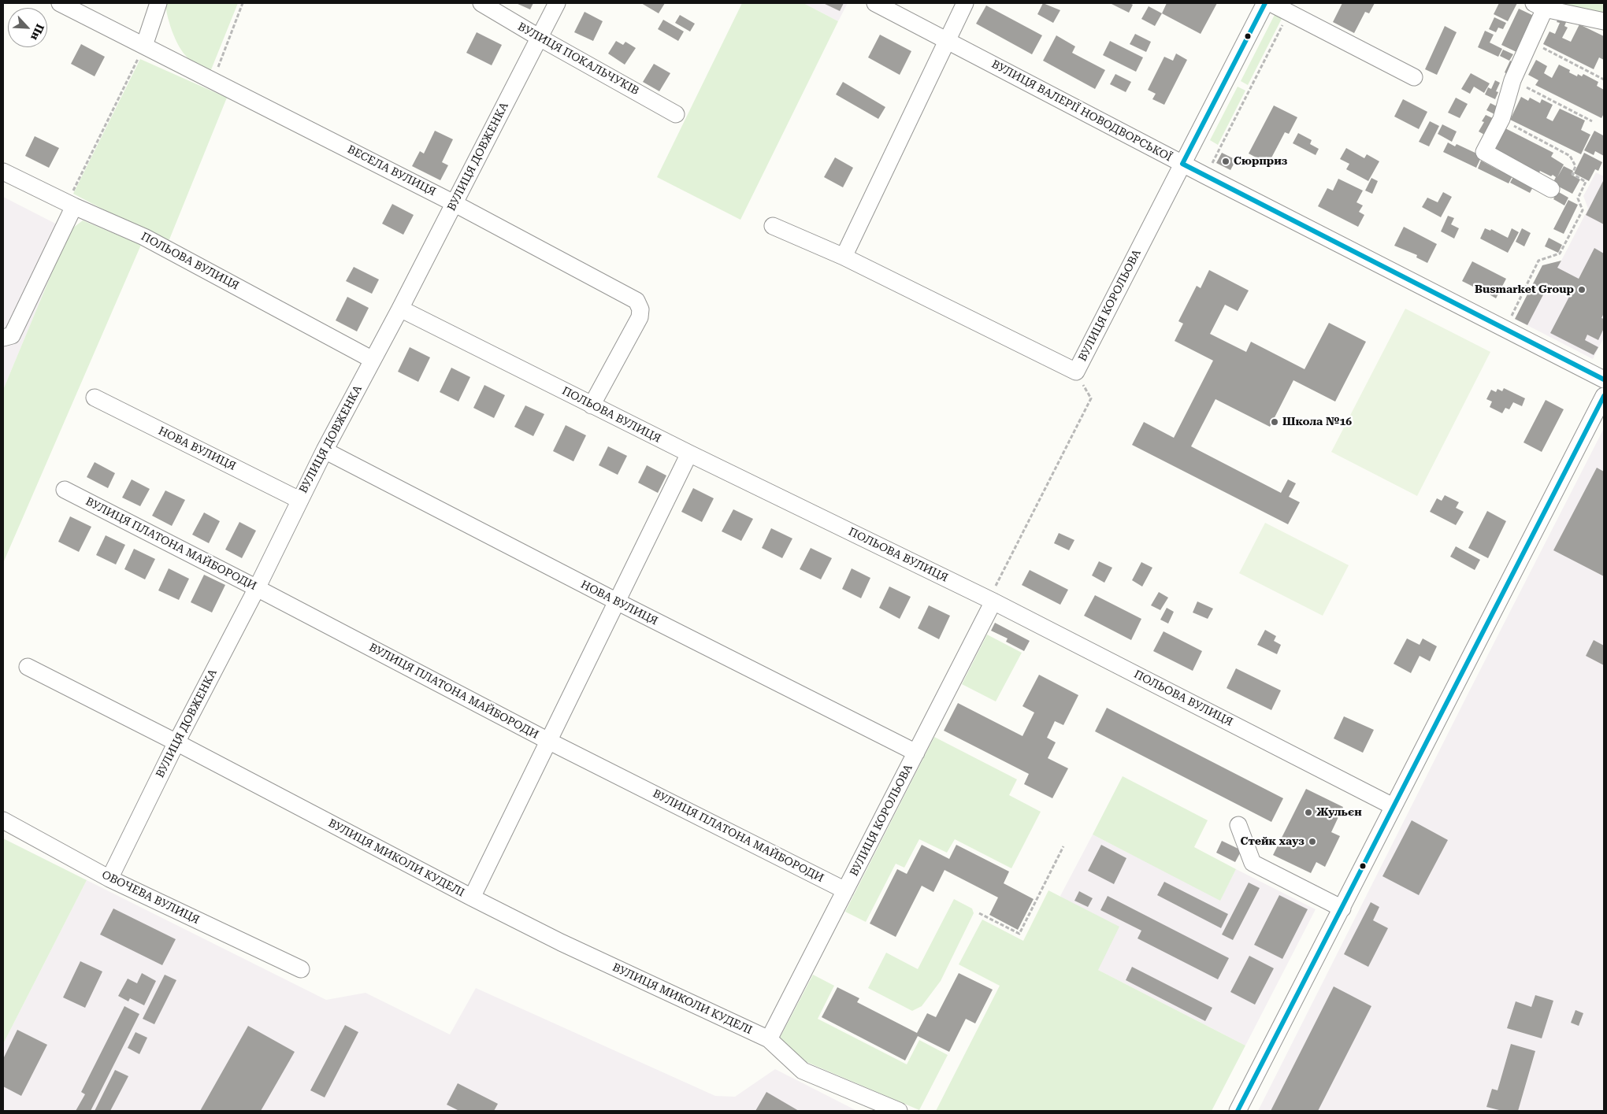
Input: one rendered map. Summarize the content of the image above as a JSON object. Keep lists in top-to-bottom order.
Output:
{
  "streets": {
    "street": [
      "ВУЛИЦЯ ПОКАЛЬЧУКІВ",
      "ВУЛИЦЯ ВАЛЕРІЇ НОВОДВОРСЬКОЇ",
      "ВУЛИЦЯ ДОВЖЕНКА",
      "ВЕСЕЛА ВУЛИЦЯ",
      "ПОЛЬОВА ВУЛИЦЯ",
      "ВУЛИЦЯ КОРОЛЬОВА",
      "НОВА ВУЛИЦЯ",
      "ВУЛИЦЯ ПЛАТОНА МАЙБОРОДИ",
      "ВУЛИЦЯ МИКОЛИ КУДЕЛІ",
      "ОВОЧЕВА ВУЛИЦЯ"
    ]
  },
  "crossings": [
    ["ВУЛИЦЯ ПОКАЛЬЧУКІВ", "ВУЛИЦЯ ДОВЖЕНКА"],
    ["ВУЛИЦЯ ВАЛЕРІЇ НОВОДВОРСЬКОЇ", "ВУЛИЦЯ КОРОЛЬОВА"],
    ["ВУЛИЦЯ ДОВЖЕНКА", "ВЕСЕЛА ВУЛИЦЯ"],
    ["ВУЛИЦЯ ДОВЖЕНКА", "ПОЛЬОВА ВУЛИЦЯ"],
    ["ВУЛИЦЯ ДОВЖЕНКА", "НОВА ВУЛИЦЯ"],
    ["ВУЛИЦЯ ДОВЖЕНКА", "ВУЛИЦЯ ПЛАТОНА МАЙБОРОДИ"],
    ["ВУЛИЦЯ ДОВЖЕНКА", "ВУЛИЦЯ МИКОЛИ КУДЕЛІ"],
    ["ВУЛИЦЯ ДОВЖЕНКА", "ОВОЧЕВА ВУЛИЦЯ"],
    ["ВЕСЕЛА ВУЛИЦЯ", "ПОЛЬОВА ВУЛИЦЯ"],
    ["ПОЛЬОВА ВУЛИЦЯ", "ВУЛИЦЯ КОРОЛЬОВА"],
    ["ВУЛИЦЯ КОРОЛЬОВА", "НОВА ВУЛИЦЯ"],
    ["ВУЛИЦЯ КОРОЛЬОВА", "ВУЛИЦЯ ПЛАТОНА МАЙБОРОДИ"],
    ["ВУЛИЦЯ КОРОЛЬОВА", "ВУЛИЦЯ МИКОЛИ КУДЕЛІ"]
  ],
  "places": [
    "Сюрприз",
    "Busmarket Group",
    "Школа №16",
    "Жульєн",
    "Стейк хауз"
  ],
  "north": "bottom right"
}
